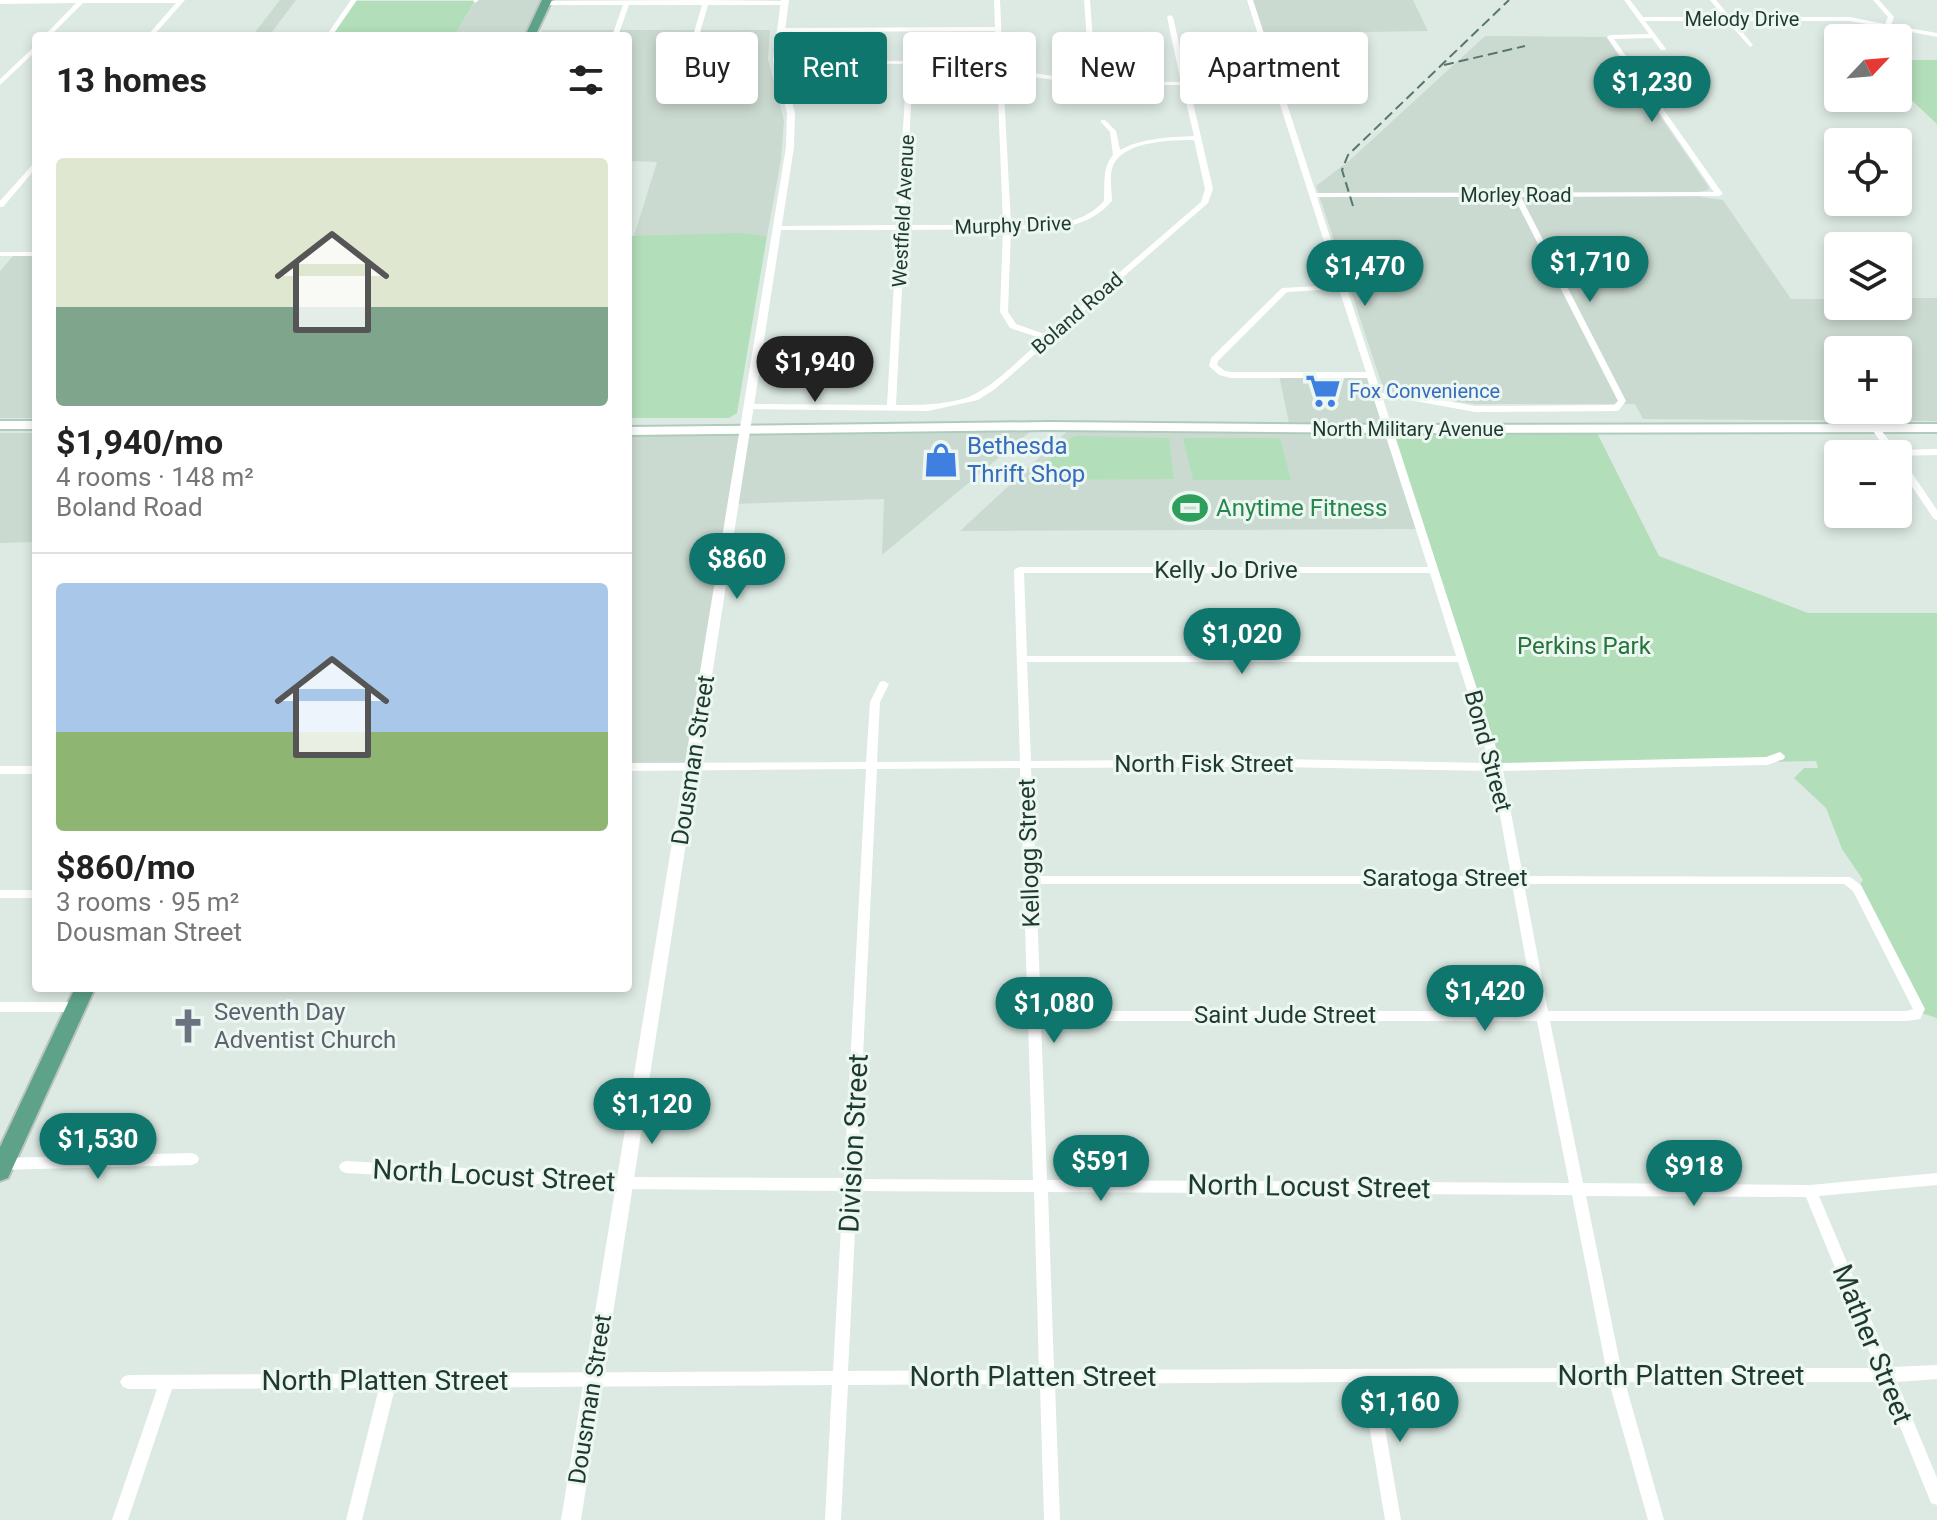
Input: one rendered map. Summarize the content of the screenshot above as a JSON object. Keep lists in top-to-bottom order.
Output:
{
  "streets": {
    "main road": ["North Military Avenue"],
    "street": [
      "Melody Drive",
      "Morley Road",
      "Westfield Avenue",
      "Murphy Drive",
      "Boland Road",
      "Kelly Jo Drive",
      "Bond Street",
      "Dousman Street",
      "North Fisk Street",
      "Kellogg Street",
      "Saratoga Street",
      "Saint Jude Street",
      "Division Street",
      "North Locust Street",
      "Mather Street",
      "North Platten Street"
    ]
  },
  "crossings": [
    ["Morley Road", "Bond Street"],
    ["Westfield Avenue", "Murphy Drive"],
    ["Westfield Avenue", "Boland Road"],
    ["Murphy Drive", "Dousman Street"],
    ["Boland Road", "North Military Avenue"],
    ["Boland Road", "Dousman Street"],
    ["North Military Avenue", "Bond Street"],
    ["North Military Avenue", "Dousman Street"],
    ["Kelly Jo Drive", "Bond Street"],
    ["Kelly Jo Drive", "Kellogg Street"],
    ["Bond Street", "North Fisk Street"],
    ["Bond Street", "Saratoga Street"],
    ["Bond Street", "Saint Jude Street"],
    ["Bond Street", "North Locust Street"],
    ["Bond Street", "North Platten Street"],
    ["Dousman Street", "North Fisk Street"],
    ["Dousman Street", "North Locust Street"],
    ["Dousman Street", "North Platten Street"],
    ["North Fisk Street", "Kellogg Street"],
    ["North Fisk Street", "Division Street"],
    ["Kellogg Street", "Saratoga Street"],
    ["Kellogg Street", "Saint Jude Street"],
    ["Kellogg Street", "North Locust Street"],
    ["Kellogg Street", "North Platten Street"],
    ["Saratoga Street", "Saint Jude Street"],
    ["Division Street", "North Locust Street"],
    ["Division Street", "North Platten Street"],
    ["North Locust Street", "Mather Street"],
    ["Mather Street", "North Platten Street"]
  ],
  "parks": ["Perkins Park"],
  "places": {
    "supermarket": ["Fox Convenience"],
    "shop": ["Bethesda Thrift Shop"],
    "sports": ["Anytime Fitness"],
    "church": ["Seventh Day Adventist Church"]
  },
  "north": "top right",
  "page": {
    "map_buttons": ["+", "−"],
    "chip": [
      "Buy",
      "Rent",
      "Filters",
      "New",
      "Apartment"
    ],
    "heading": "13 homes",
    "price": [
      "$1,230",
      "$1,710",
      "$1,470",
      "$1,940",
      "$860",
      "$1,020",
      "$1,420",
      "$1,080",
      "$1,120",
      "$1,530",
      "$591",
      "$918",
      "$1,160"
    ],
    "list": [
      {
        "name": "$1,940/mo",
        "note": "4 rooms · 148 m² · Boland Road"
      },
      {
        "name": "$860/mo",
        "note": "3 rooms · 95 m² · Dousman Street"
      }
    ]
  }
}
